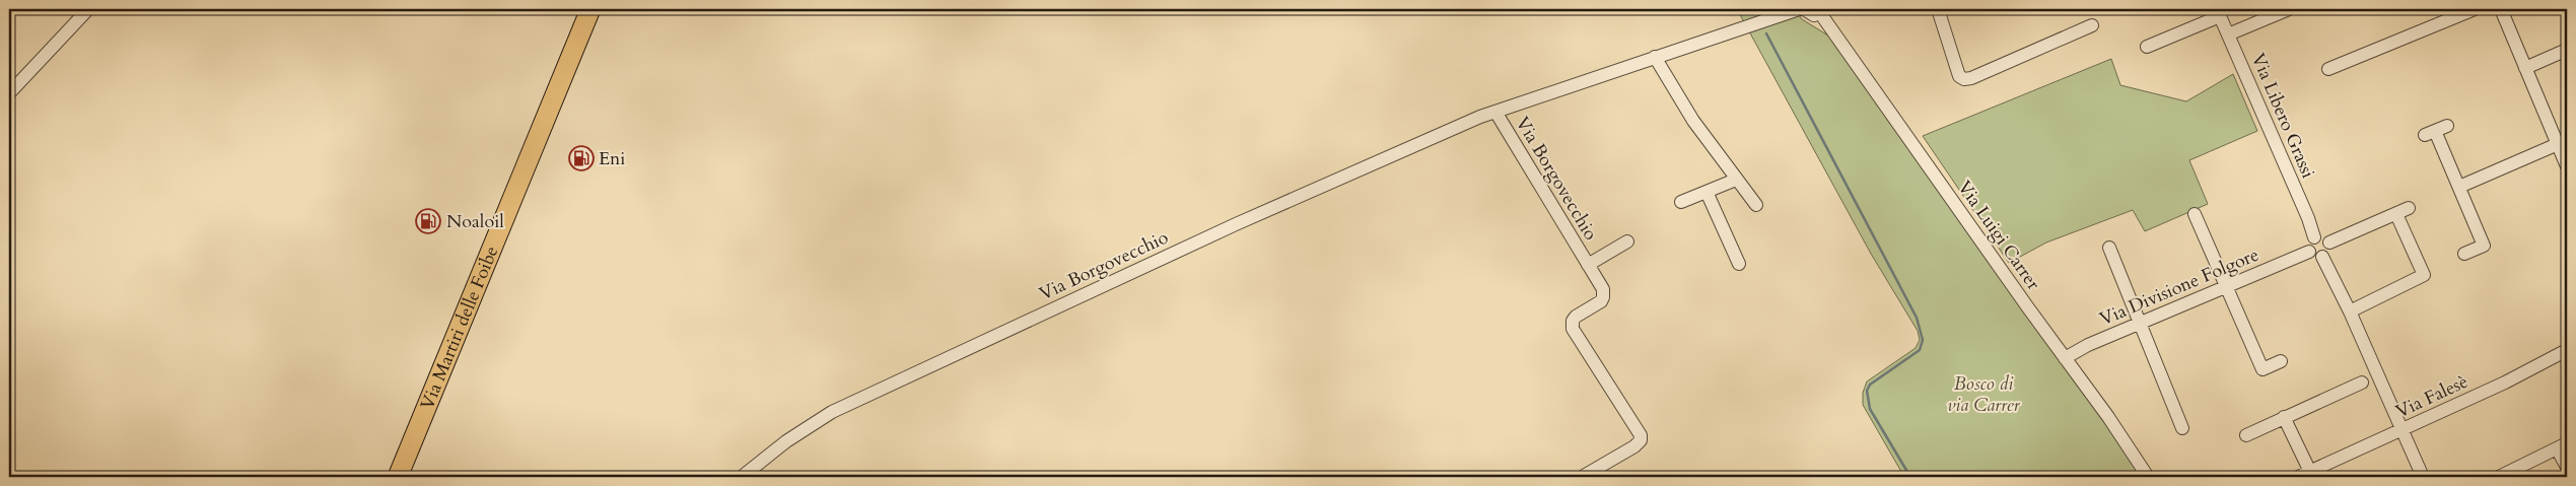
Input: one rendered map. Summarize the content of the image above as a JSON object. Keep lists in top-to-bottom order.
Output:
{
  "streets": {
    "highway": ["Via Martiri delle Foibe"],
    "street": [
      "Via Libero Grassi",
      "Via Borgovecchio",
      "Via Luigi Carrer",
      "Via Divisione Folgore",
      "Via Falesè"
    ]
  },
  "crossings": [
    ["Via Libero Grassi", "Via Divisione Folgore"],
    ["Via Luigi Carrer", "Via Divisione Folgore"]
  ],
  "parks": ["Bosco di via Carrer"],
  "places": {
    "fuel station": ["Eni", "Noaloil"]
  }
}
